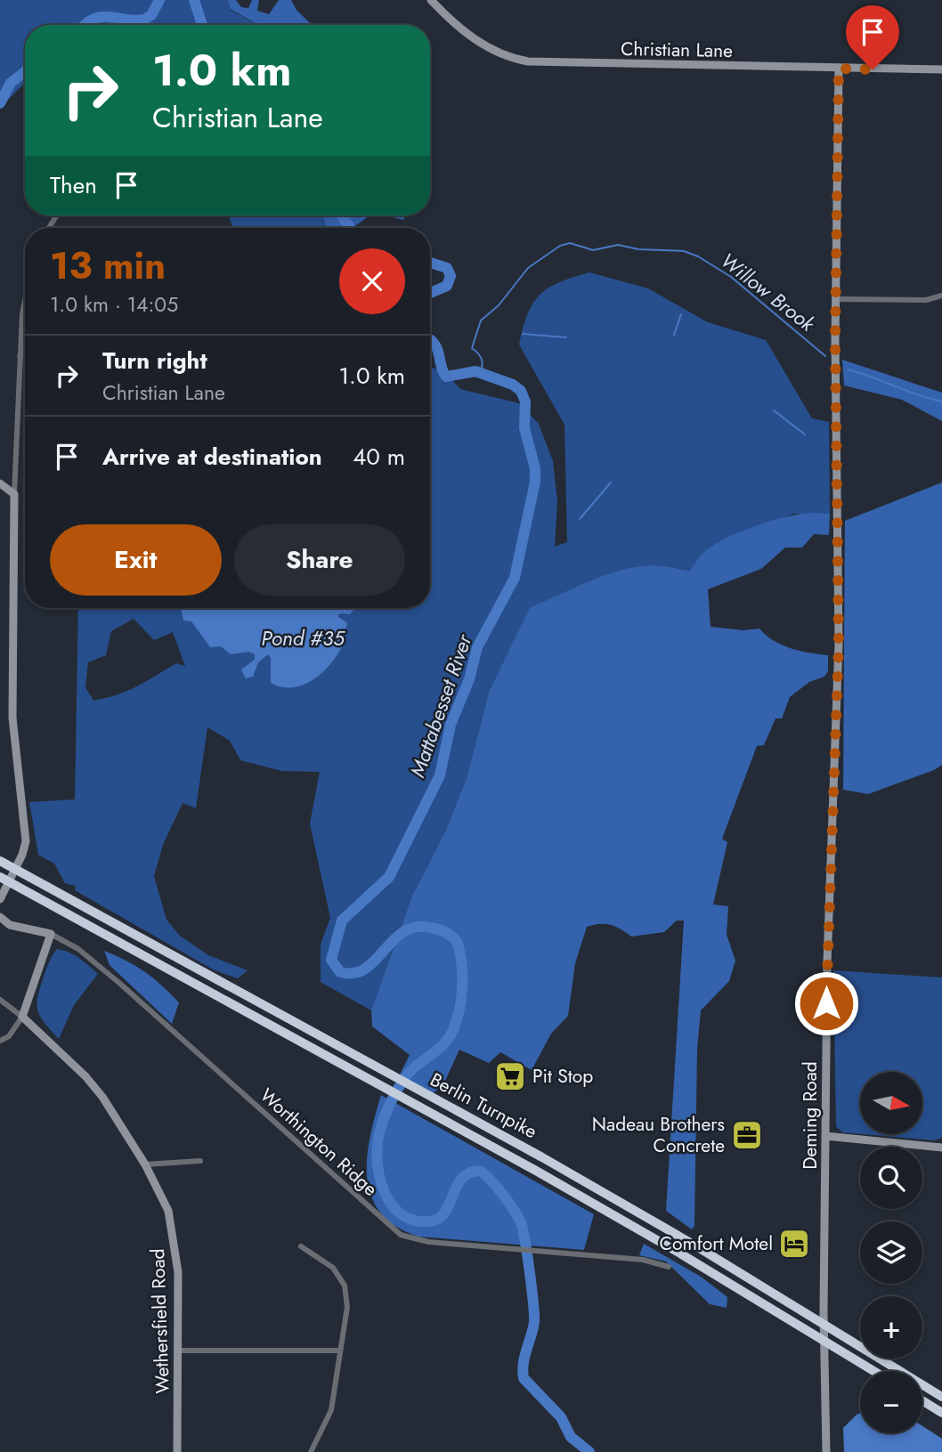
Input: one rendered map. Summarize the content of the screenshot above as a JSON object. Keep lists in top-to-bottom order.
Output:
{
  "streets": {
    "highway": ["Berlin Turnpike"],
    "street": [
      "Christian Lane",
      "Deming Road",
      "Worthington Ridge",
      "Wethersfield Road"
    ]
  },
  "crossings": [
    ["Christian Lane", "Deming Road"],
    ["Berlin Turnpike", "Deming Road"]
  ],
  "water": ["Willow Brook", "Pond #35", "Mattabesset River"],
  "places": {
    "supermarket": ["Pit Stop"],
    "office": ["Nadeau Brothers Concrete"],
    "hotel": ["Comfort Motel"]
  },
  "north": "right",
  "page": {
    "turn": ["1.0 km", "Christian Lane"],
    "then": "Then",
    "heading": ["13 min", "1.0 km · 14:05"],
    "list": [
      {
        "name": "Turn right",
        "note": "Christian Lane",
        "value": "1.0 km"
      },
      {
        "name": "Arrive at destination",
        "value": "40 m"
      }
    ],
    "buttons": ["Exit", "Share"],
    "map_buttons": ["+", "−"]
  }
}
